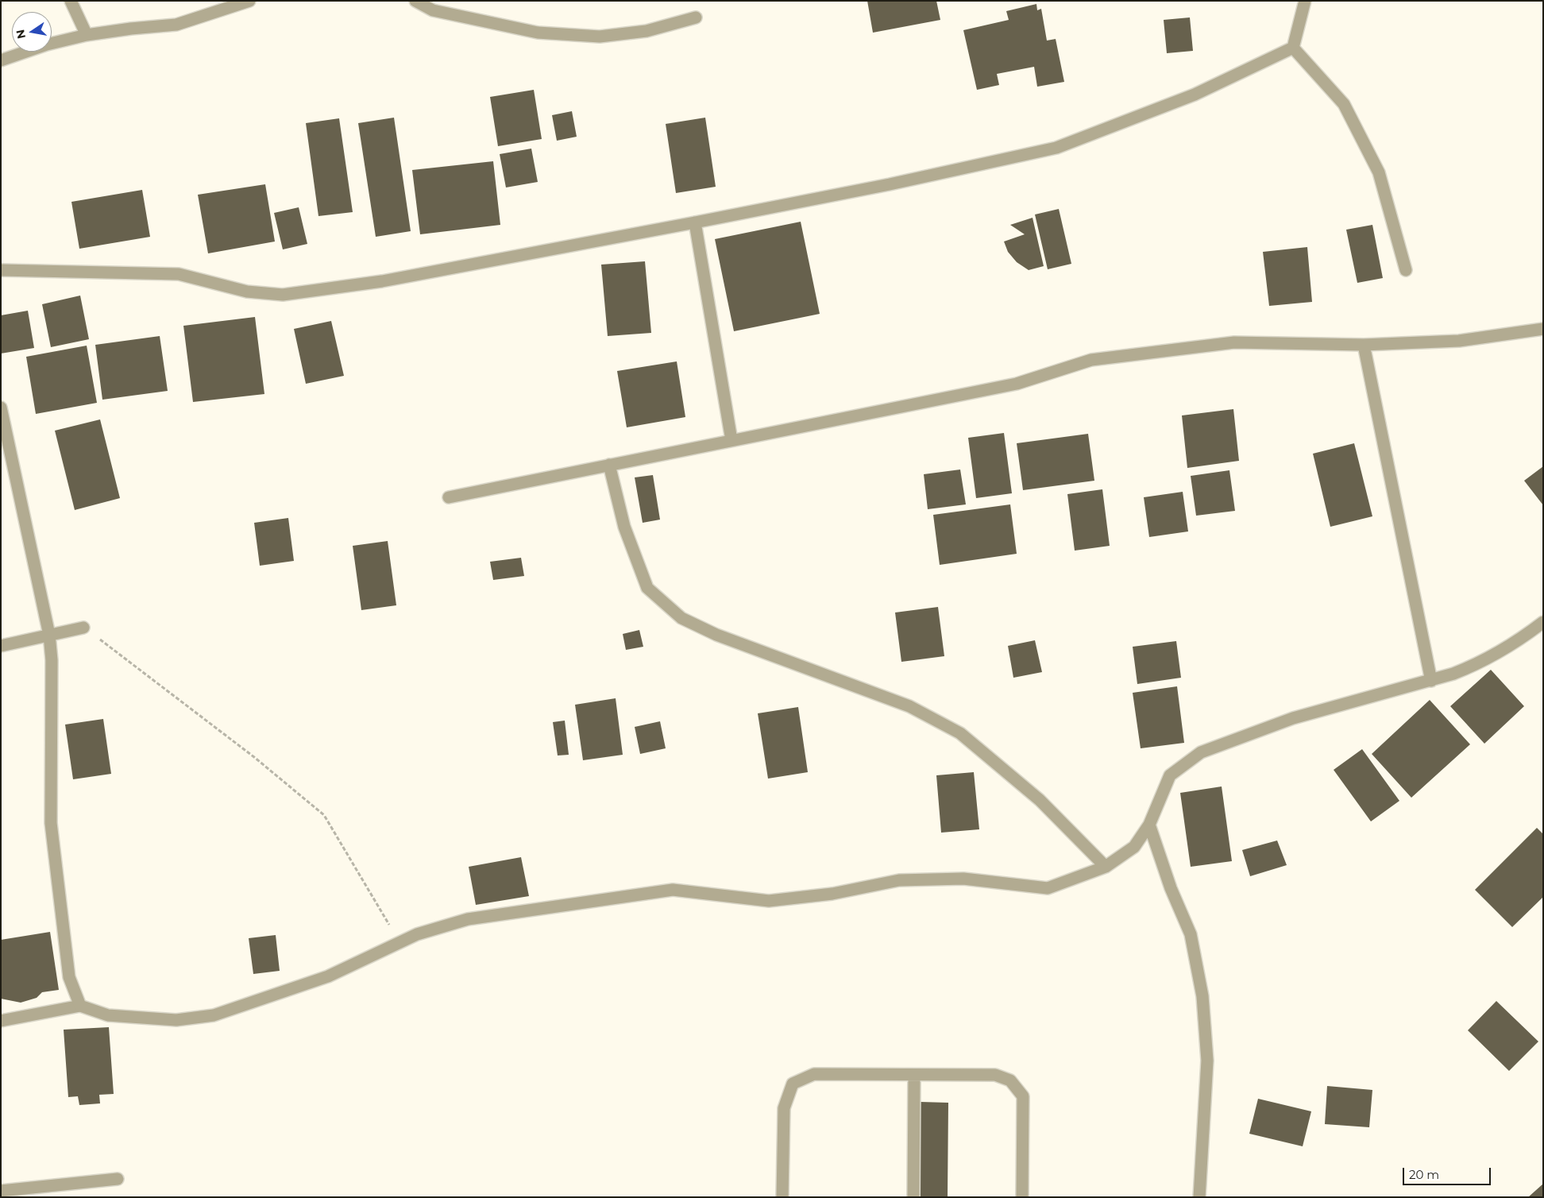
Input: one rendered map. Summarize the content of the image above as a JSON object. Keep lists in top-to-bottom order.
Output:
{
  "scale_bar": "20 m",
  "north": "left"
}
